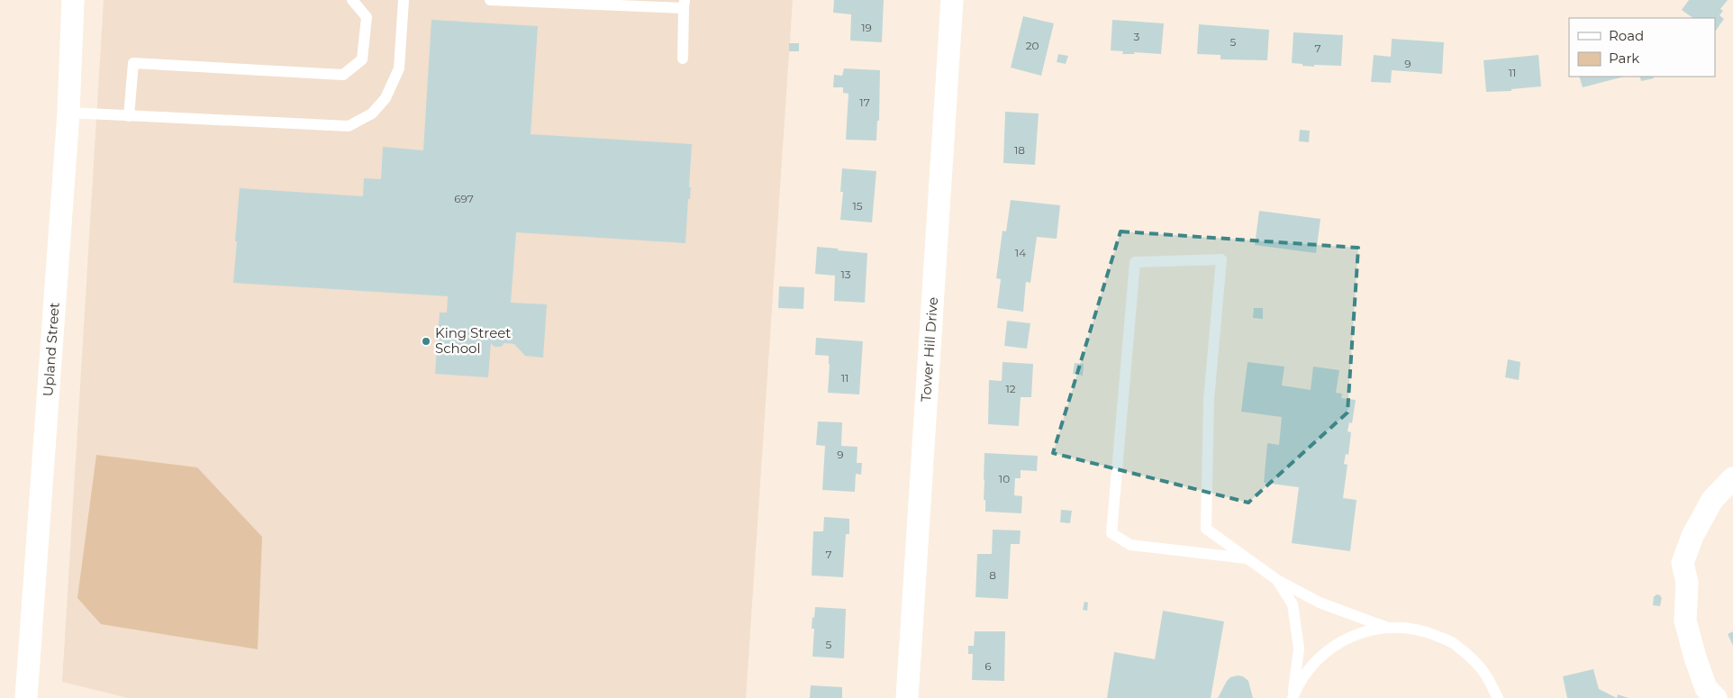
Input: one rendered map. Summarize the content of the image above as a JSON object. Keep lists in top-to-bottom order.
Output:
{
  "streets": {
    "street": ["Upland Street", "Tower Hill Drive"]
  },
  "places": ["King Street School"],
  "house_numbers": [
    "19",
    "3",
    "5",
    "20",
    "7",
    "9",
    "11",
    "17",
    "18",
    "697",
    "15",
    "14",
    "13",
    "11",
    "12",
    "9",
    "10",
    "7",
    "8",
    "5",
    "6"
  ],
  "legend": ["Road", "Park"]
}
